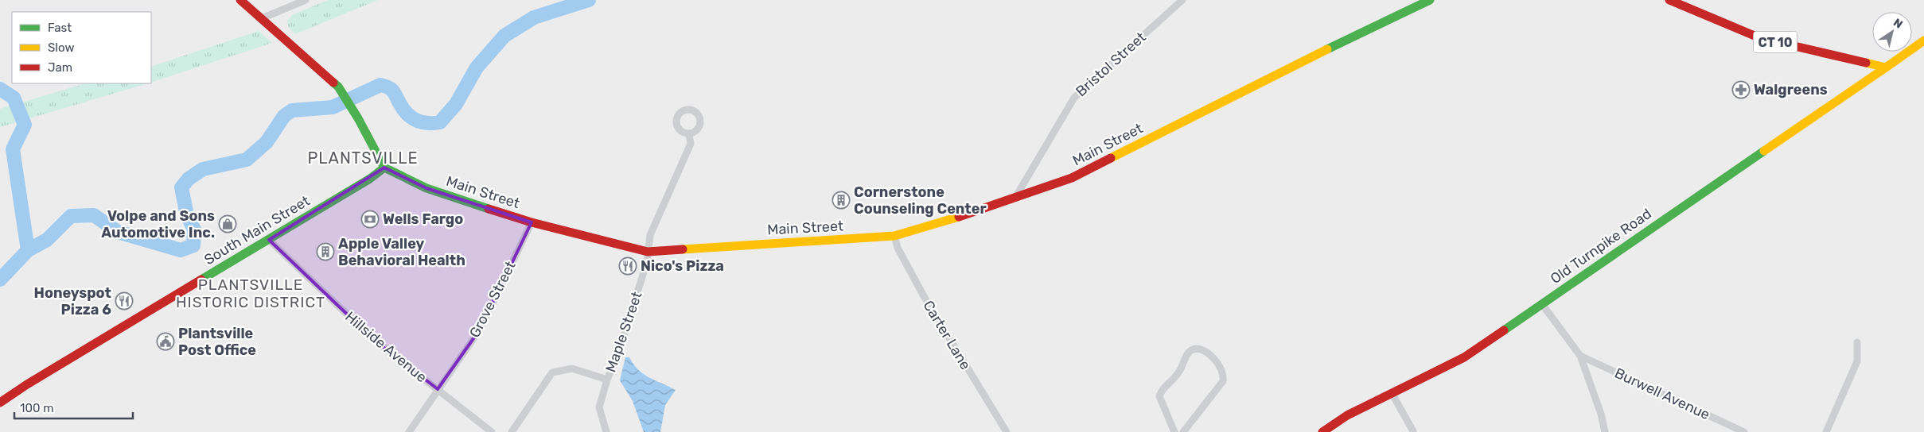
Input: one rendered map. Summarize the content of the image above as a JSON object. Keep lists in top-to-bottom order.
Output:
{
  "streets": {
    "main road": [
      "CT 10",
      "Main Street",
      "South Main Street",
      "Old Turnpike Road"
    ],
    "street": [
      "Bristol Street",
      "Grove Street",
      "Maple Street",
      "Carter Lane",
      "Hillside Avenue",
      "Burwell Avenue"
    ]
  },
  "crossings": [
    ["CT 10", "Old Turnpike Road"],
    ["Bristol Street", "Main Street"],
    ["Main Street", "South Main Street"],
    ["Main Street", "Grove Street"],
    ["Main Street", "Maple Street"],
    ["Main Street", "Carter Lane"],
    ["South Main Street", "Hillside Avenue"],
    ["Grove Street", "Hillside Avenue"]
  ],
  "districts": ["PLANTSVILLE", "PLANTSVILLE HISTORIC DISTRICT"],
  "places": {
    "pharmacy": ["Walgreens"],
    "building": ["Cornerstone Counseling Center", "Apple Valley Behavioral Health"],
    "bank": ["Wells Fargo"],
    "shop": ["Volpe and Sons Automotive Inc."],
    "restaurant": ["Nico's Pizza", "Honeyspot Pizza 6"],
    "public building": ["Plantsville Post Office"]
  },
  "legend": ["Fast", "Slow", "Jam"],
  "scale_bar": "100 m",
  "north": "top right"
}
